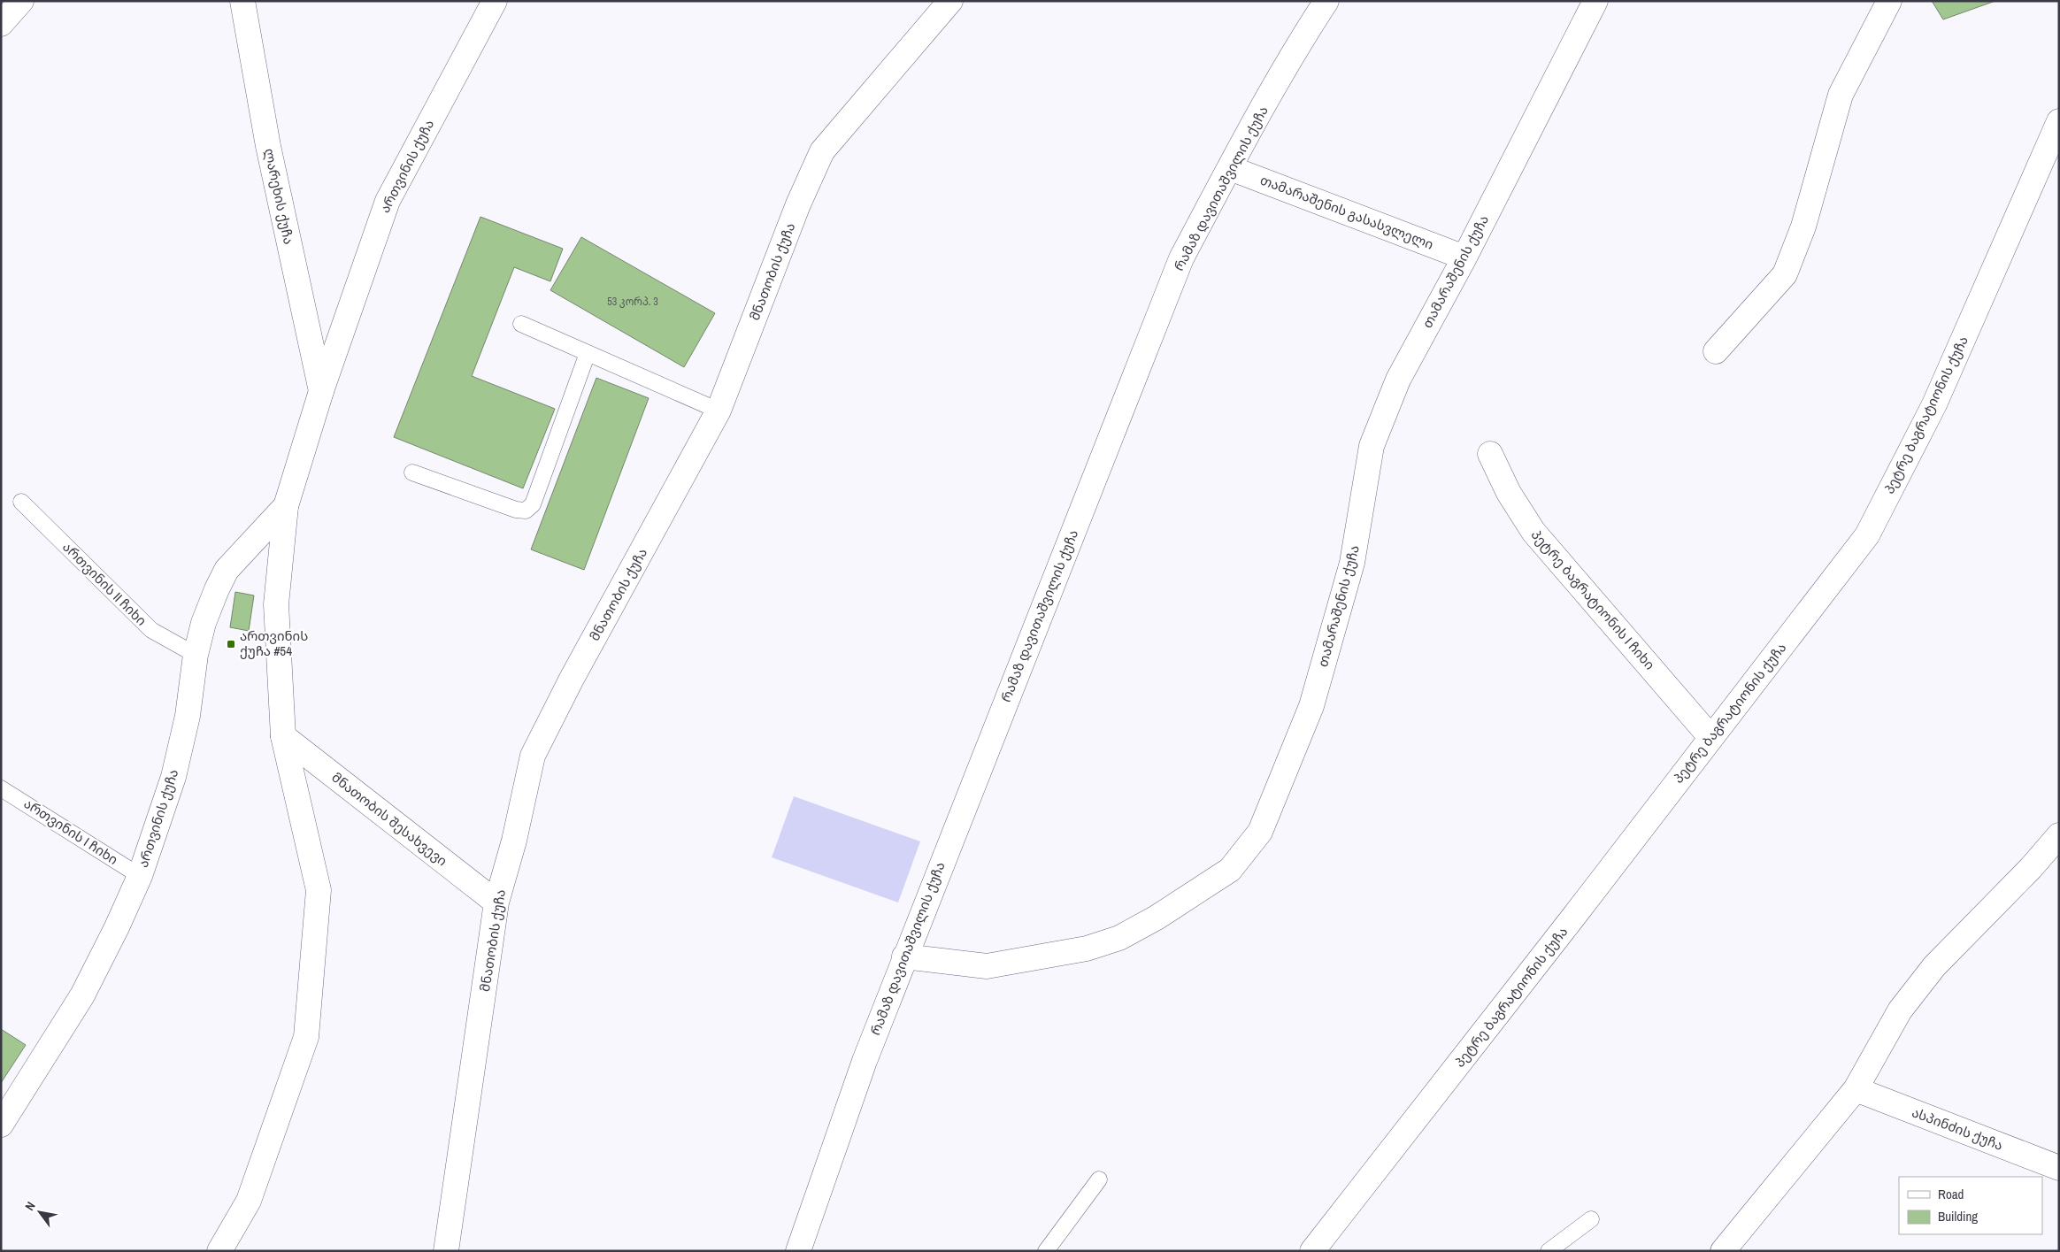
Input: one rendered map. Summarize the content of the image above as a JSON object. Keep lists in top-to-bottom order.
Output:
{
  "streets": {
    "street": [
      "ართვინის ქუჩა",
      "რამაზ დავითაშვილის ქუჩა",
      "ლარეხის ქუჩა",
      "თამარაშენის გასასვლელი",
      "მნათობის ქუჩა",
      "თამარაშენის ქუჩა",
      "პეტრე ბაგრატიონის ქუჩა",
      "პეტრე ბაგრატიონის I ჩიხი",
      "მნათობის შესახვევი",
      "ასპინძის ქუჩა"
    ],
    "lane": ["ართვინის II ჩიხი", "ართვინის I ჩიხი"]
  },
  "crossings": [
    ["ართვინის ქუჩა", "ლარეხის ქუჩა"],
    ["ართვინის ქუჩა", "ართვინის II ჩიხი"],
    ["ართვინის ქუჩა", "ართვინის I ჩიხი"],
    ["რამაზ დავითაშვილის ქუჩა", "თამარაშენის გასასვლელი"],
    ["რამაზ დავითაშვილის ქუჩა", "თამარაშენის ქუჩა"],
    ["თამარაშენის გასასვლელი", "თამარაშენის ქუჩა"],
    ["მნათობის ქუჩა", "მნათობის შესახვევი"],
    ["პეტრე ბაგრატიონის ქუჩა", "პეტრე ბაგრატიონის I ჩიხი"]
  ],
  "places": {
    "transit": ["ართვინის ქუჩა #54"]
  },
  "house_numbers": ["53 კორპ. 3"],
  "legend": ["Road", "Building"],
  "north": "top left"
}
